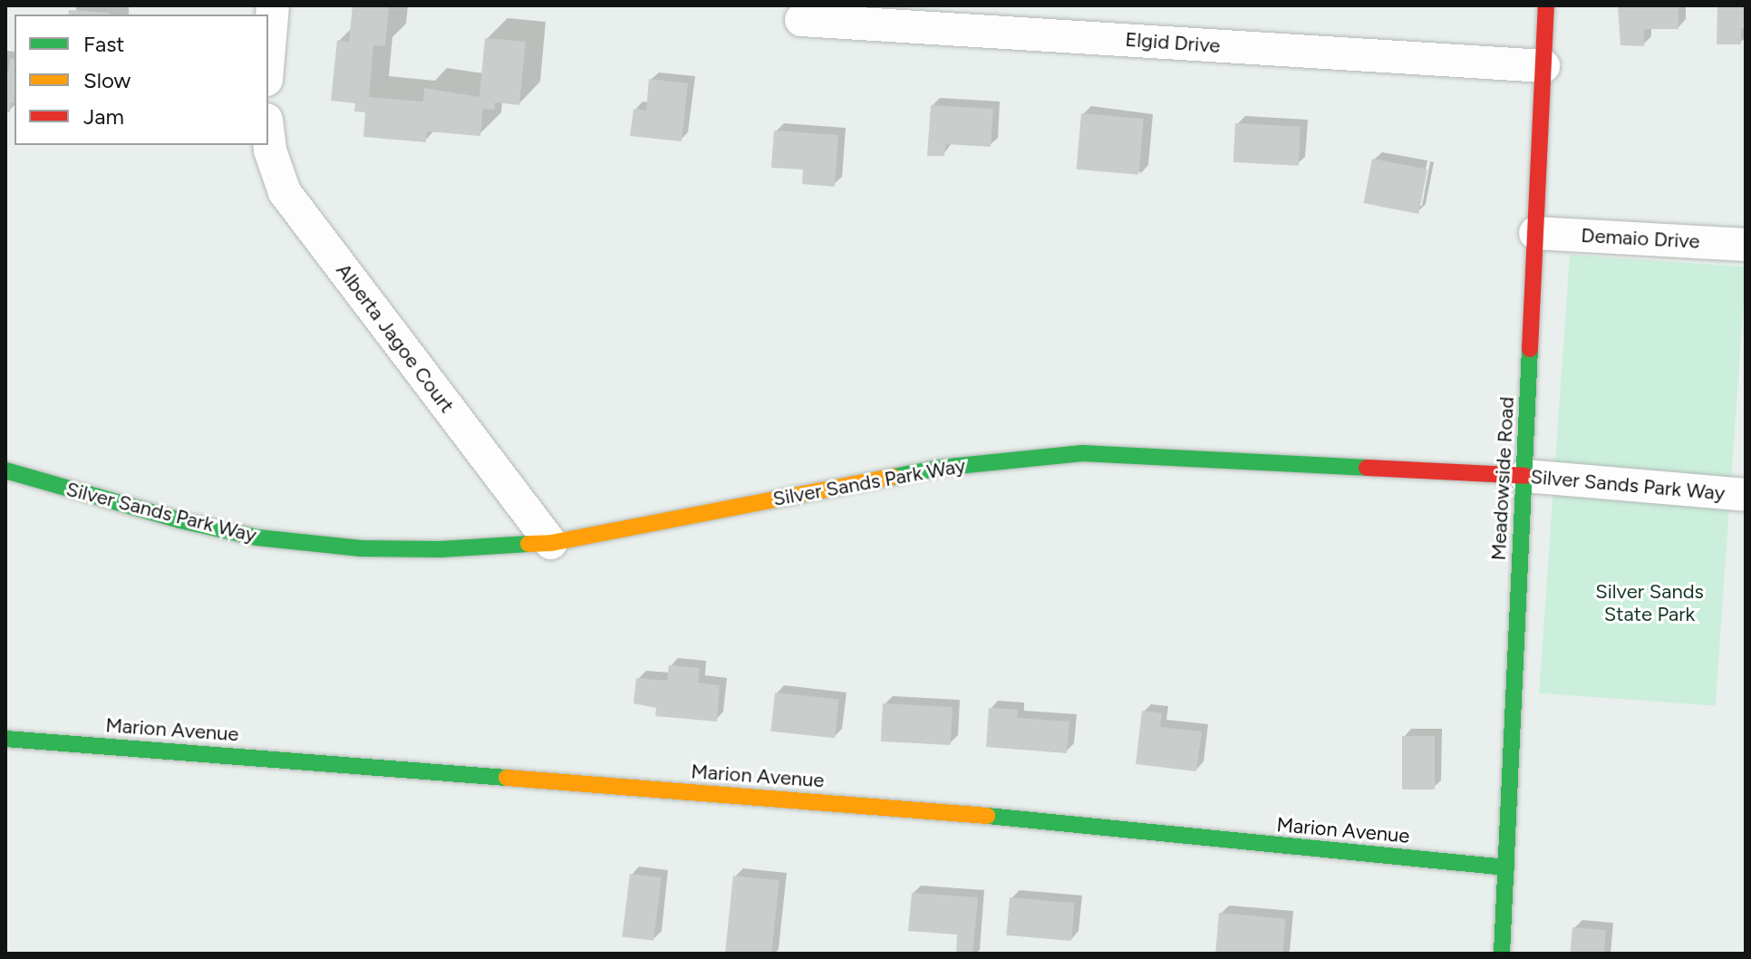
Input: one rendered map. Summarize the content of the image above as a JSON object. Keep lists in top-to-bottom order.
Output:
{
  "streets": {
    "street": [
      "Elgid Drive",
      "Demaio Drive",
      "Alberta Jagoe Court",
      "Meadowside Road",
      "Silver Sands Park Way",
      "Marion Avenue"
    ]
  },
  "crossings": [
    ["Elgid Drive", "Meadowside Road"],
    ["Demaio Drive", "Meadowside Road"],
    ["Alberta Jagoe Court", "Silver Sands Park Way"],
    ["Meadowside Road", "Silver Sands Park Way"],
    ["Meadowside Road", "Marion Avenue"]
  ],
  "parks": ["Silver Sands State Park"],
  "legend": ["Fast", "Slow", "Jam"]
}
